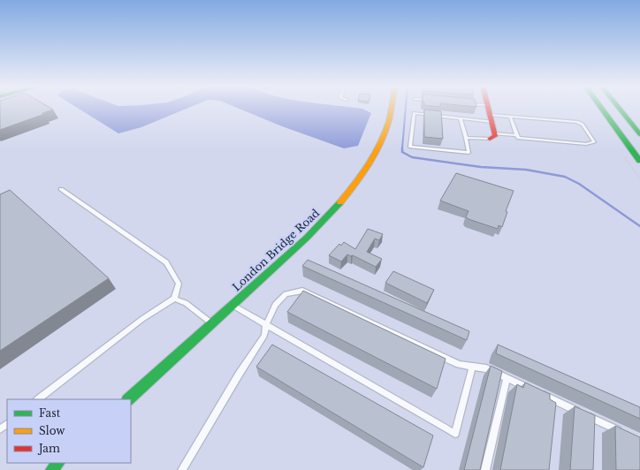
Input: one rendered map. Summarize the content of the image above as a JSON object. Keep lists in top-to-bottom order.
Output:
{
  "streets": {
    "street": ["London Bridge Road"]
  },
  "legend": ["Fast", "Slow", "Jam"]
}
